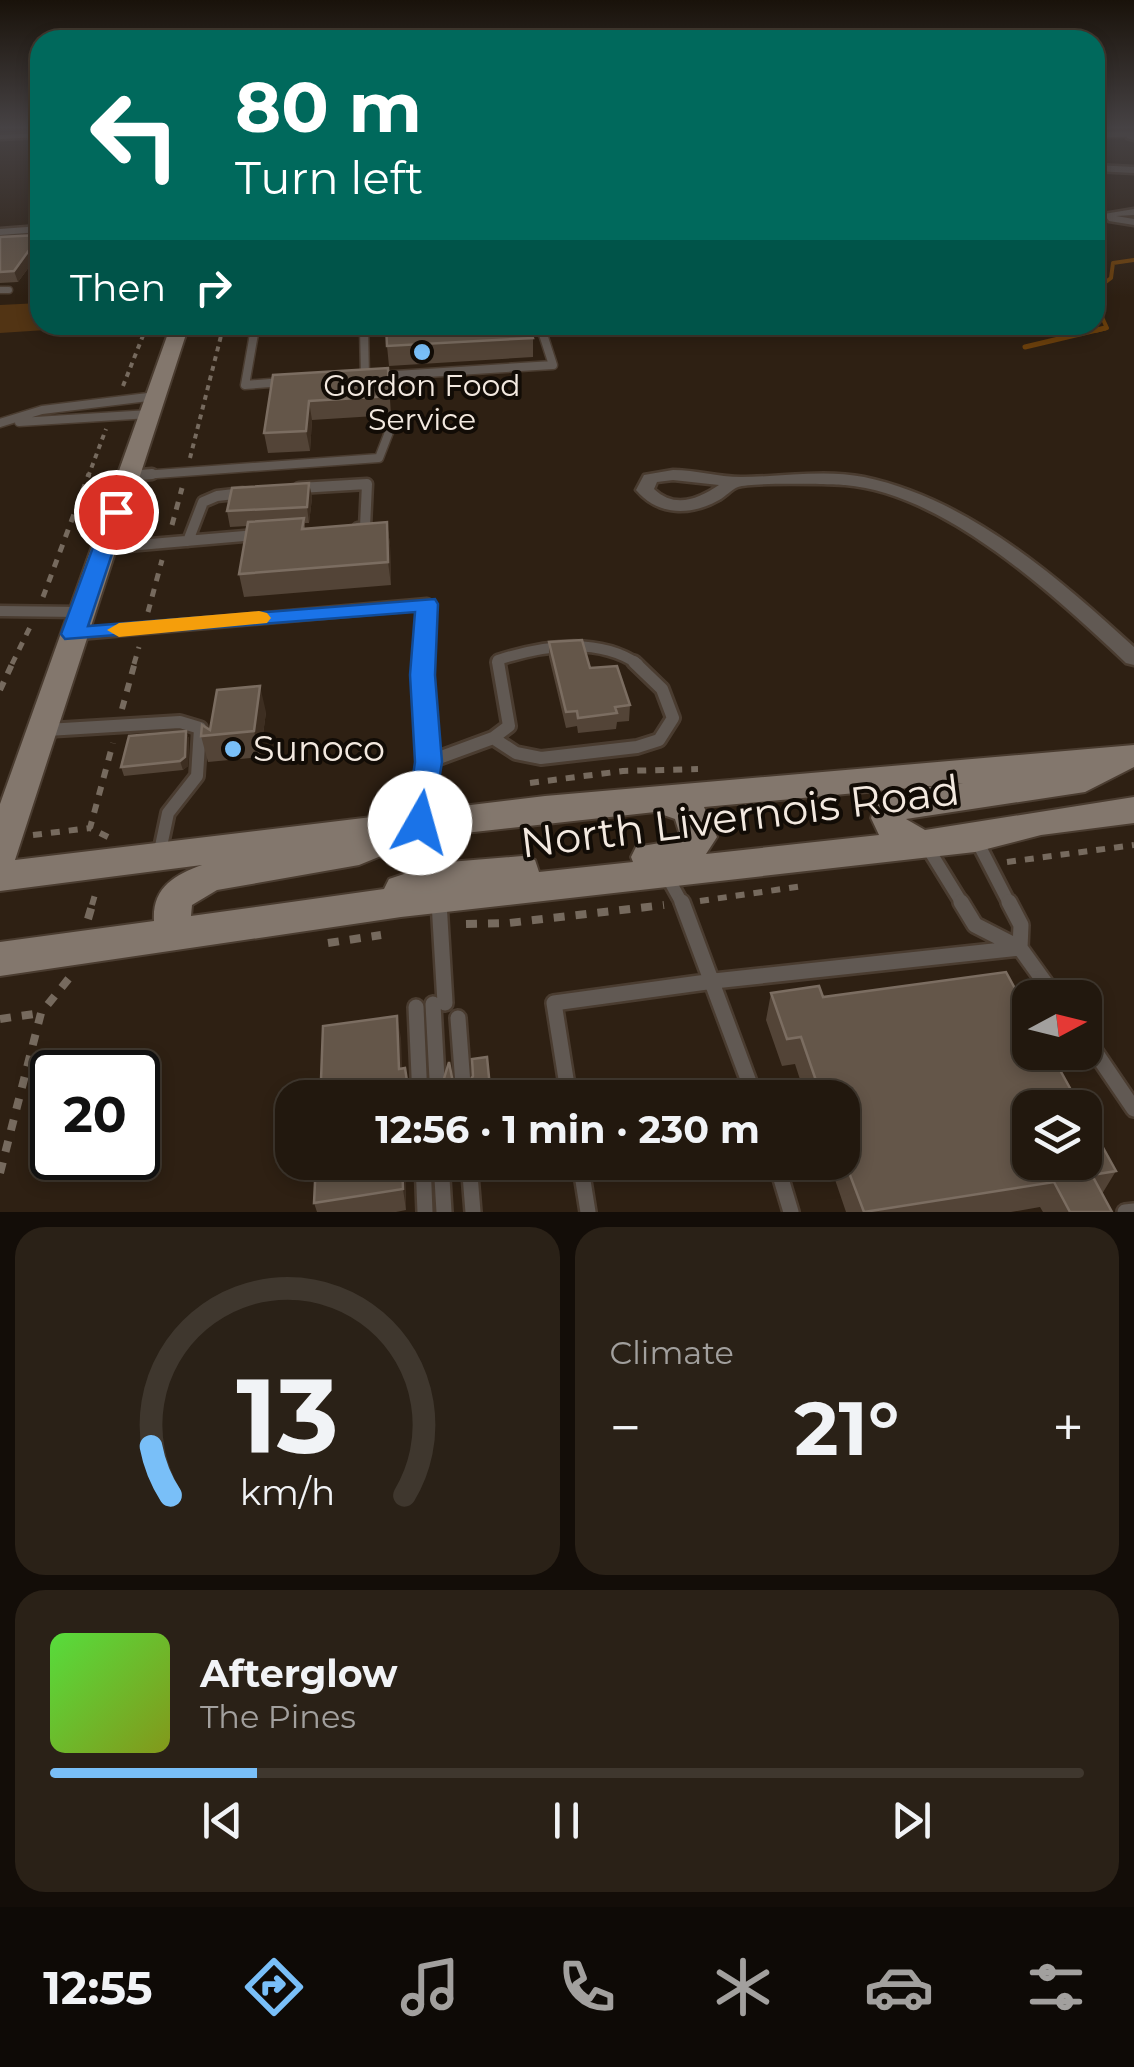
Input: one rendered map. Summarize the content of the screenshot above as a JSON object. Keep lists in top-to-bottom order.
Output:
{
  "streets": {
    "main road": ["North Livernois Road"]
  },
  "places": ["Gordon Food Service", "Sunoco"],
  "north": "right",
  "page": {
    "turn": ["80 m", "Turn left"],
    "then": "Then",
    "limit": "20",
    "trip": "12:56 · 1 min · 230 m",
    "tile": "Climate",
    "heat": ["−", "21°", "+"],
    "song": ["Afterglow", "The Pines"],
    "tabs": "12:55",
    "gauge": ["13", "km/h"]
  }
}
